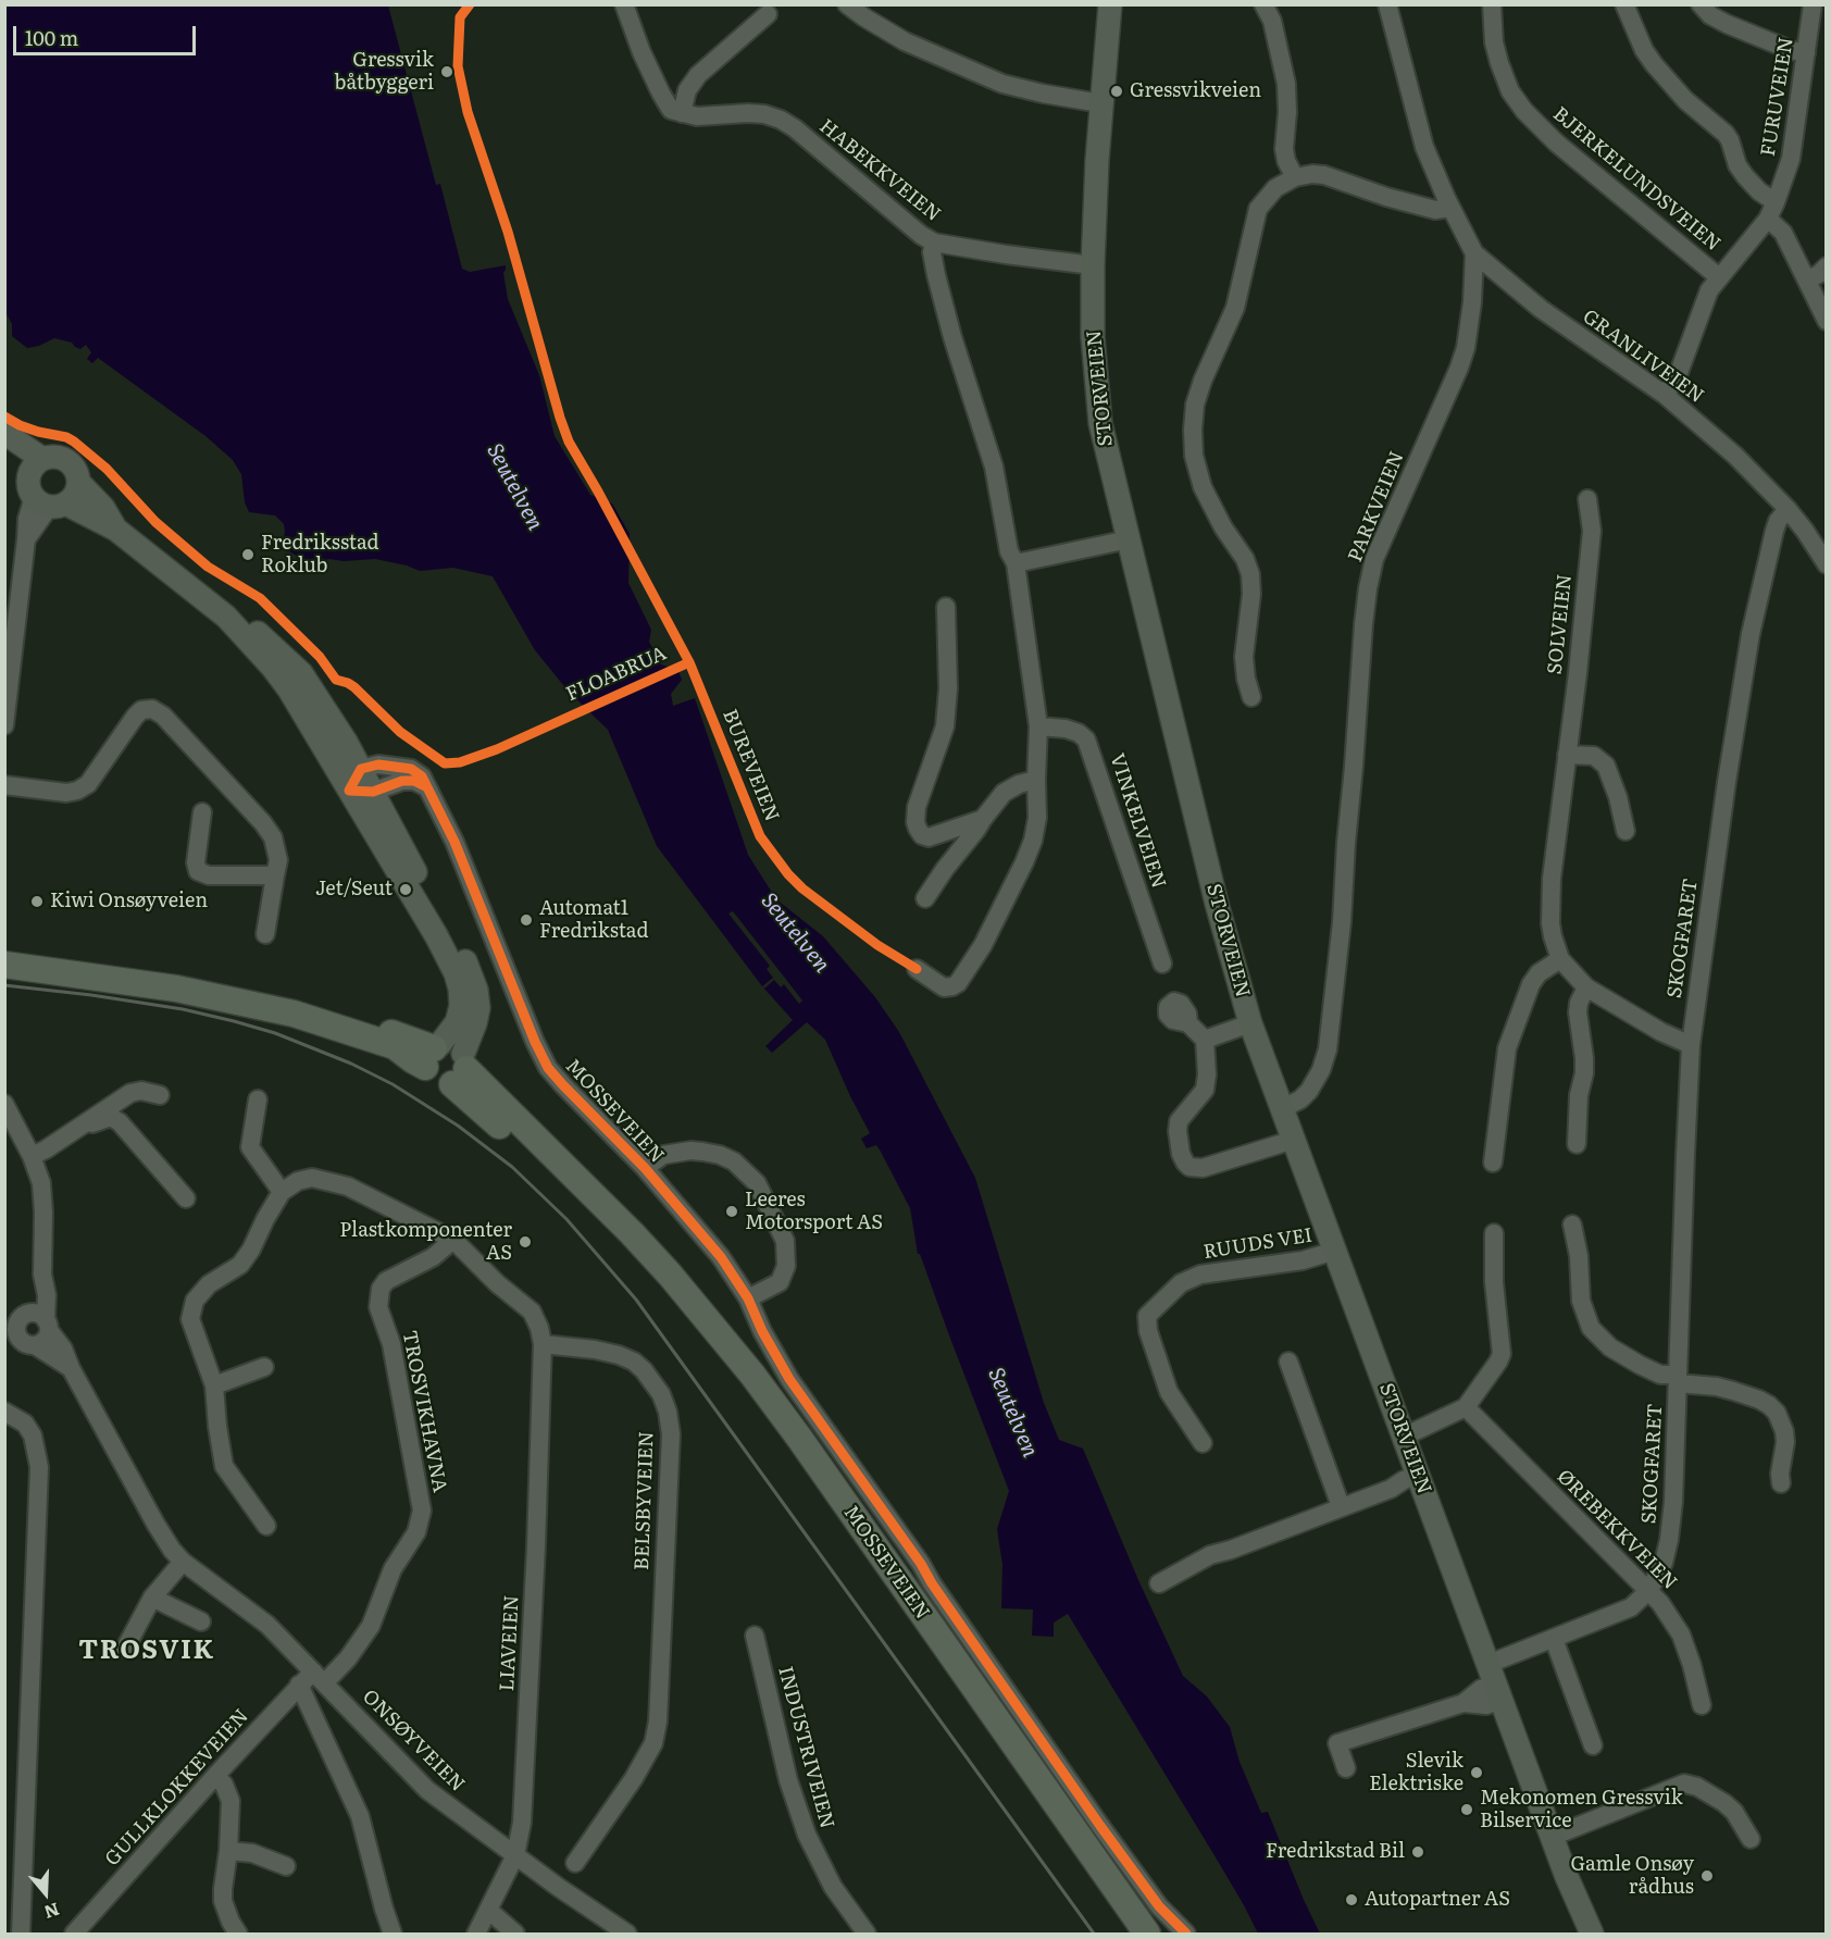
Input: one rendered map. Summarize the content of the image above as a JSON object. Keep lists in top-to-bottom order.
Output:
{
  "streets": {
    "highway": ["MOSSEVEIEN"],
    "main road": ["STORVEIEN"],
    "street": [
      "FURUVEIEN",
      "HABEKKVEIEN",
      "BJERKELUNDSVEIEN",
      "GRANLIVEIEN",
      "PARKVEIEN",
      "SOLVEIEN",
      "VINKELVEIEN",
      "SKOGFARET",
      "RUUDS VEI",
      "TROSVIKHAVNA",
      "BELSBYVEIEN",
      "ØREBEKKVEIEN",
      "LIAVEIEN",
      "ONSØYVEIEN",
      "INDUSTRIVEIEN",
      "GULLKLOKKEVEIEN"
    ],
    "cycle path": ["FLOABRUA", "BUREVEIEN"]
  },
  "crossings": [
    ["FURUVEIEN", "BJERKELUNDSVEIEN"],
    ["FURUVEIEN", "GRANLIVEIEN"],
    ["HABEKKVEIEN", "STORVEIEN"],
    ["GRANLIVEIEN", "PARKVEIEN"],
    ["GRANLIVEIEN", "SKOGFARET"],
    ["STORVEIEN", "PARKVEIEN"],
    ["STORVEIEN", "SKOGFARET"],
    ["STORVEIEN", "RUUDS VEI"],
    ["SOLVEIEN", "SKOGFARET"],
    ["SKOGFARET", "ØREBEKKVEIEN"],
    ["TROSVIKHAVNA", "ONSØYVEIEN"],
    ["TROSVIKHAVNA", "GULLKLOKKEVEIEN"],
    ["BELSBYVEIEN", "LIAVEIEN"],
    ["LIAVEIEN", "ONSØYVEIEN"],
    ["ONSØYVEIEN", "GULLKLOKKEVEIEN"]
  ],
  "districts": ["TROSVIK"],
  "water": ["Seutelven"],
  "places": [
    "Gressvik båtbyggeri",
    "Gressvikveien",
    "Fredriksstad Roklub",
    "Jet/Seut",
    "Kiwi Onsøyveien",
    "Automat1 Fredrikstad",
    "Leeres Motorsport AS",
    "Plastkomponenter AS",
    "Slevik Elektriske",
    "Mekonomen Gressvik Bilservice",
    "Fredrikstad Bil",
    "Gamle Onsøy rådhus",
    "Autopartner AS"
  ],
  "scale_bar": "100 m",
  "north": "bottom"
}
